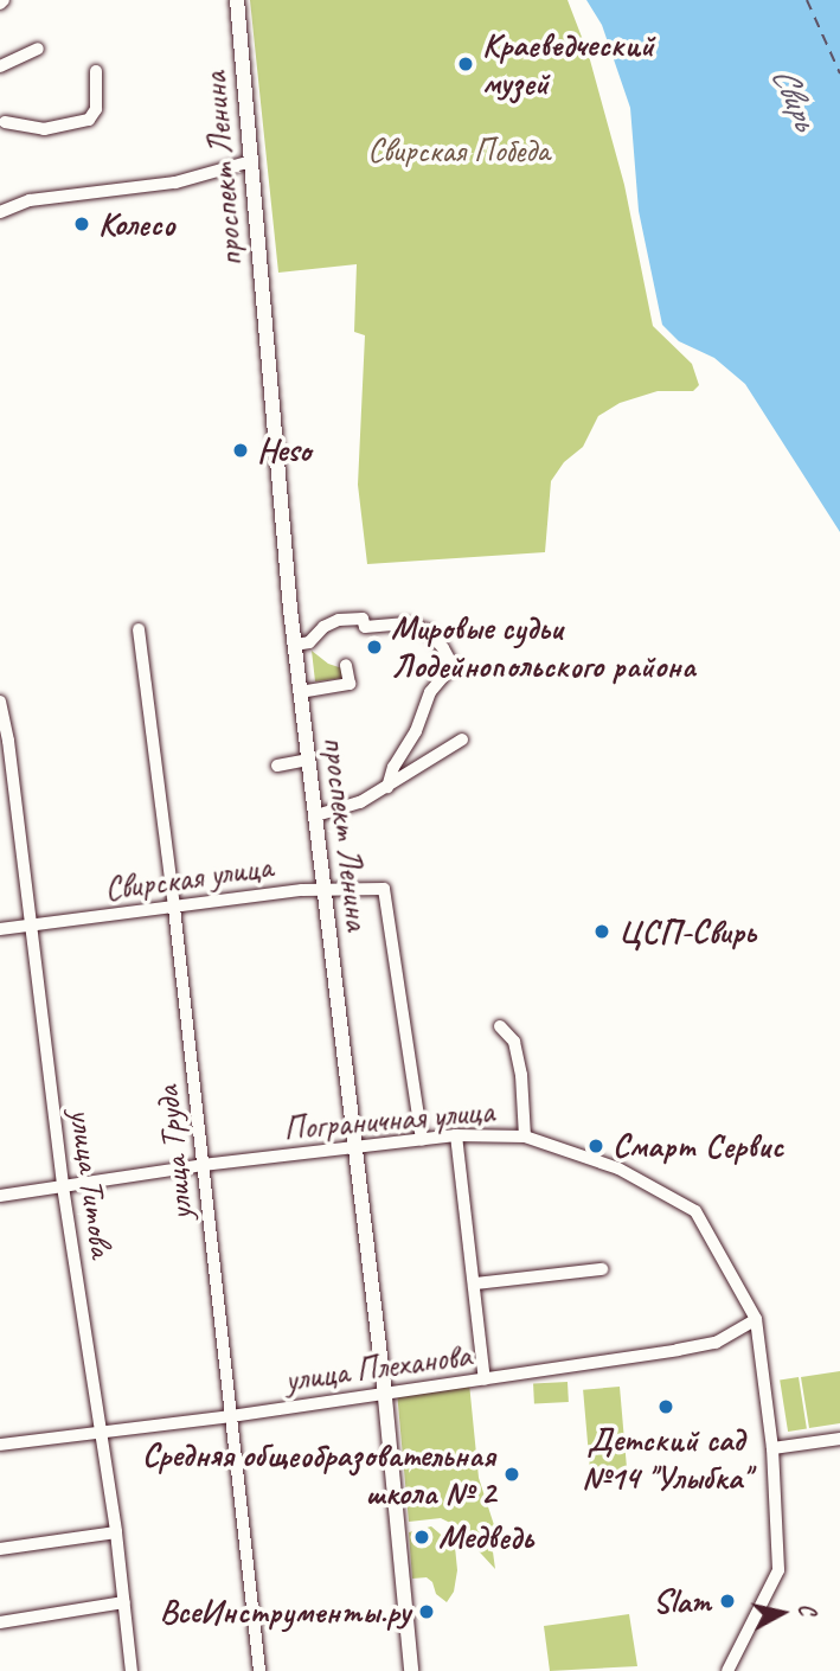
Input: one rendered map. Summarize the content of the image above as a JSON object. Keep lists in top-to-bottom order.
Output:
{
  "streets": {
    "main road": ["проспект Ленина"],
    "street": [
      "Свирская улица",
      "Пограничная улица",
      "улица Труда",
      "улица Титова",
      "улица Плеханова"
    ]
  },
  "crossings": [
    ["проспект Ленина", "Свирская улица"],
    ["проспект Ленина", "Пограничная улица"],
    ["проспект Ленина", "улица Плеханова"],
    ["Свирская улица", "Пограничная улица"],
    ["Свирская улица", "улица Труда"],
    ["Свирская улица", "улица Титова"],
    ["Пограничная улица", "улица Труда"],
    ["Пограничная улица", "улица Титова"],
    ["Пограничная улица", "улица Плеханова"],
    ["улица Труда", "улица Плеханова"],
    ["улица Титова", "улица Плеханова"]
  ],
  "water": ["Свирь"],
  "parks": ["Свирская Победа"],
  "places": [
    "Краеведческий музей",
    "Колесо",
    "Heso",
    "Мировые судьи Лодейнопольского района",
    "ЦСП-Свирь",
    "Смарт Сервис",
    "Детский сад №14 \"Улыбка\"",
    "Средняя общеобразовательная школа № 2",
    "Медведь",
    "Slam",
    "ВсеИнструменты.ру"
  ],
  "north": "right"
}
